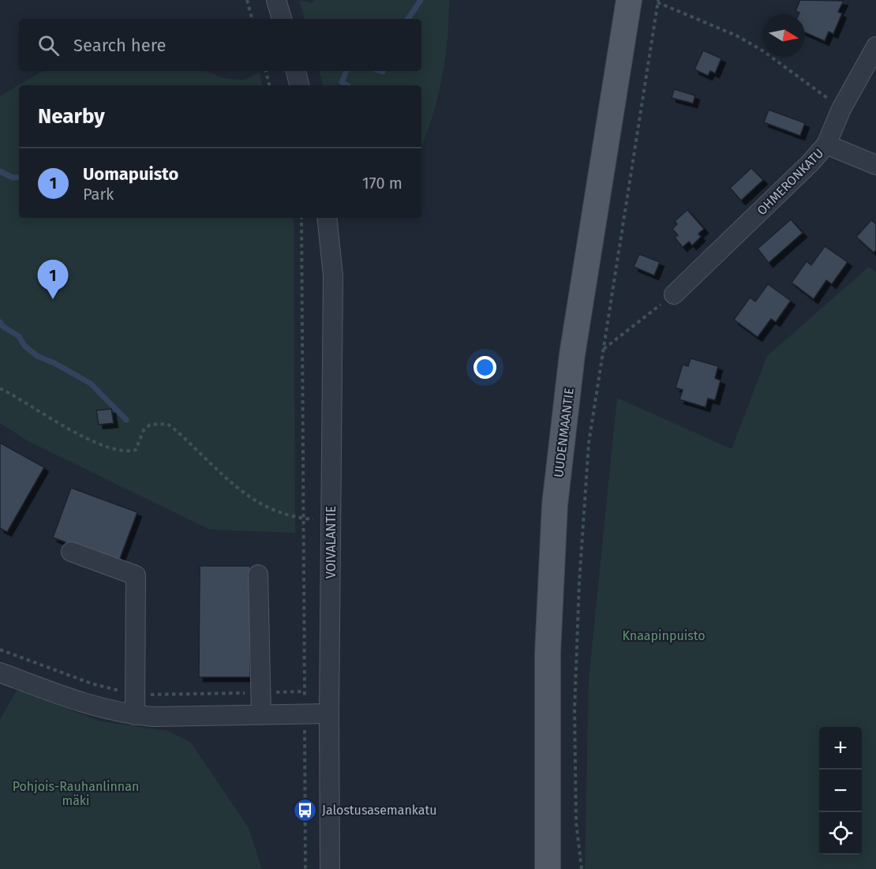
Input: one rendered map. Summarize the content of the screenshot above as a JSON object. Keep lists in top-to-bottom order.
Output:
{
  "streets": {
    "main road": ["UUDENMAANTIE"],
    "street": ["OHMERONKATU", "VOIVALANTIE"]
  },
  "parks": ["Knaapinpuisto", "Pohjois-Rauhanlinnan mäki"],
  "places": {
    "bus stop": ["Jalostusasemankatu"]
  },
  "north": "right",
  "page": {
    "search": "Search here",
    "heading": "Nearby",
    "list": [
      {
        "mark": "1",
        "name": "Uomapuisto",
        "note": "Park",
        "value": "170 m"
      }
    ],
    "pins": "1",
    "map_buttons": ["+", "−"]
  }
}
